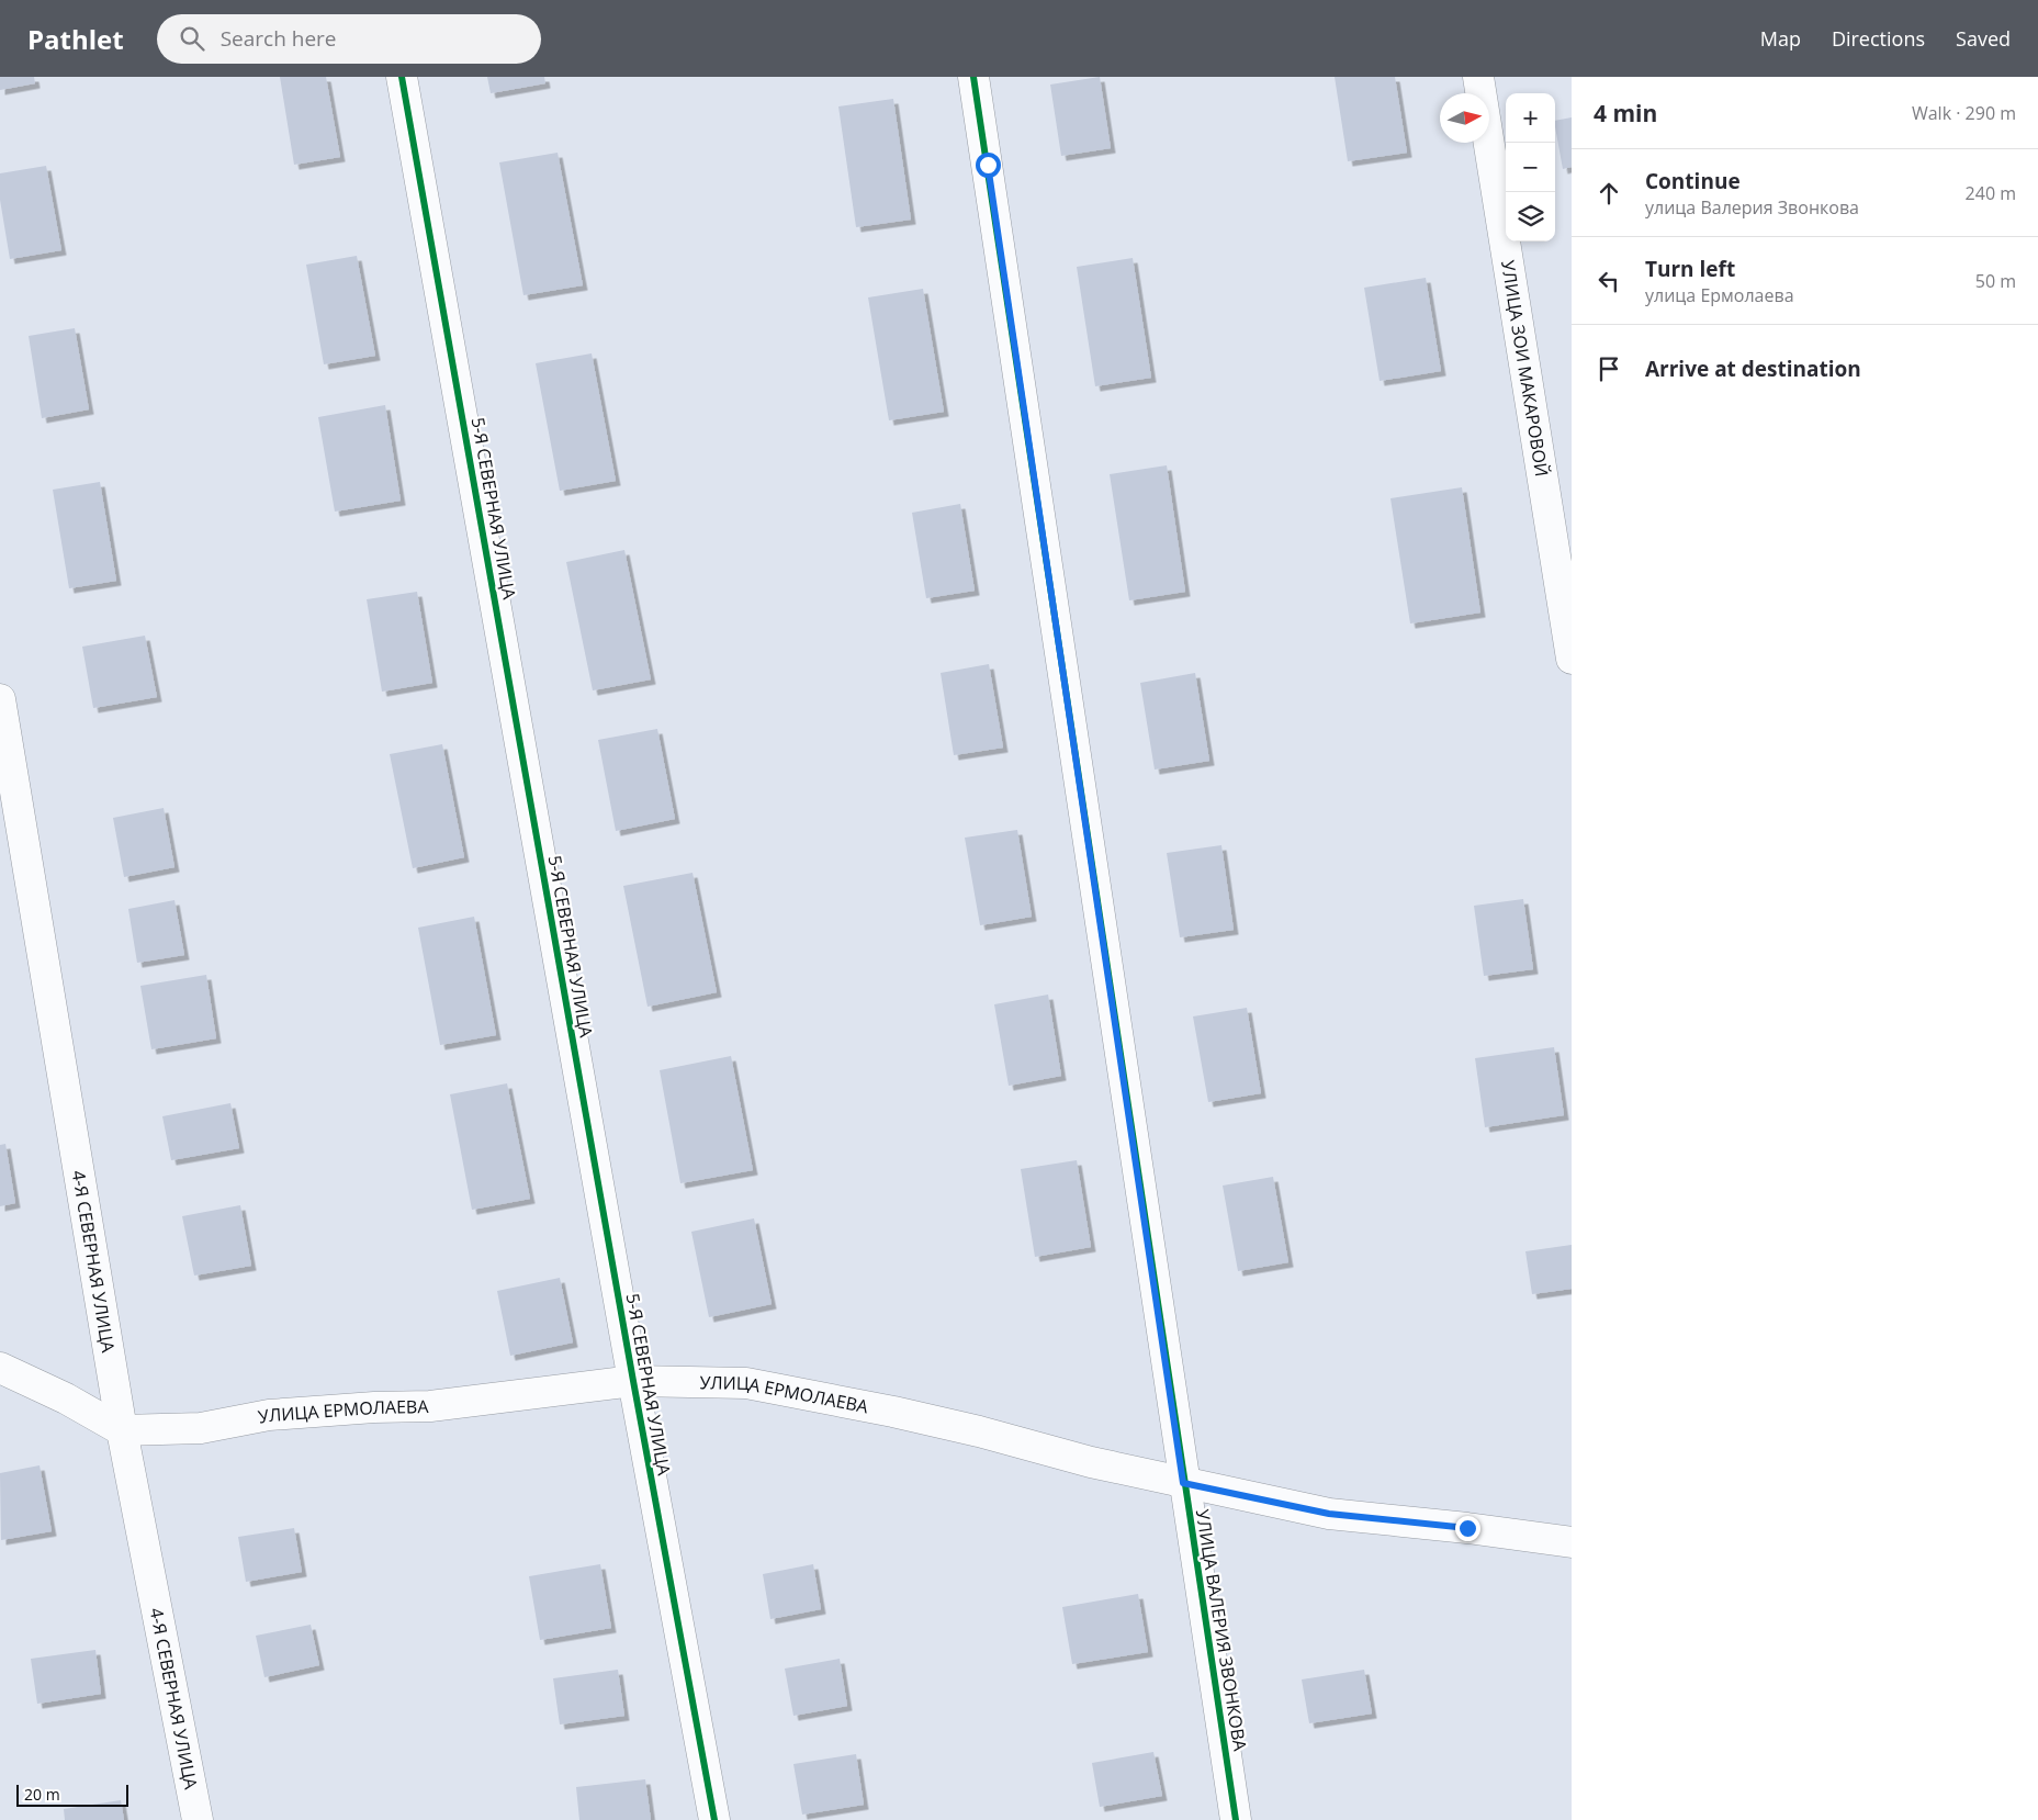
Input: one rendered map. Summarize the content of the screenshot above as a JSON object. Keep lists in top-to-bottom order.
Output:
{
  "streets": {
    "street": [
      "УЛИЦА ЗОИ МАКАРОВОЙ",
      "5-Я СЕВЕРНАЯ УЛИЦА",
      "4-Я СЕВЕРНАЯ УЛИЦА",
      "УЛИЦА ЕРМОЛАЕВА",
      "УЛИЦА ВАЛЕРИЯ ЗВОНКОВА"
    ]
  },
  "crossings": [
    ["5-Я СЕВЕРНАЯ УЛИЦА", "УЛИЦА ЕРМОЛАЕВА"],
    ["4-Я СЕВЕРНАЯ УЛИЦА", "УЛИЦА ЕРМОЛАЕВА"],
    ["УЛИЦА ЕРМОЛАЕВА", "УЛИЦА ВАЛЕРИЯ ЗВОНКОВА"]
  ],
  "scale_bar": "20 m",
  "north": "right",
  "page": {
    "header": "Pathlet",
    "search": "Search here",
    "nav": ["Map", "Directions", "Saved"],
    "heading": ["4 min", "Walk · 290 m"],
    "map_buttons": ["+", "−"],
    "list": [
      ["Continue", "улица Валерия Звонкова", "240 m"],
      ["Turn left", "улица Ермолаева", "50 m"],
      "Arrive at destination"
    ],
    "scale": "20 m"
  }
}
